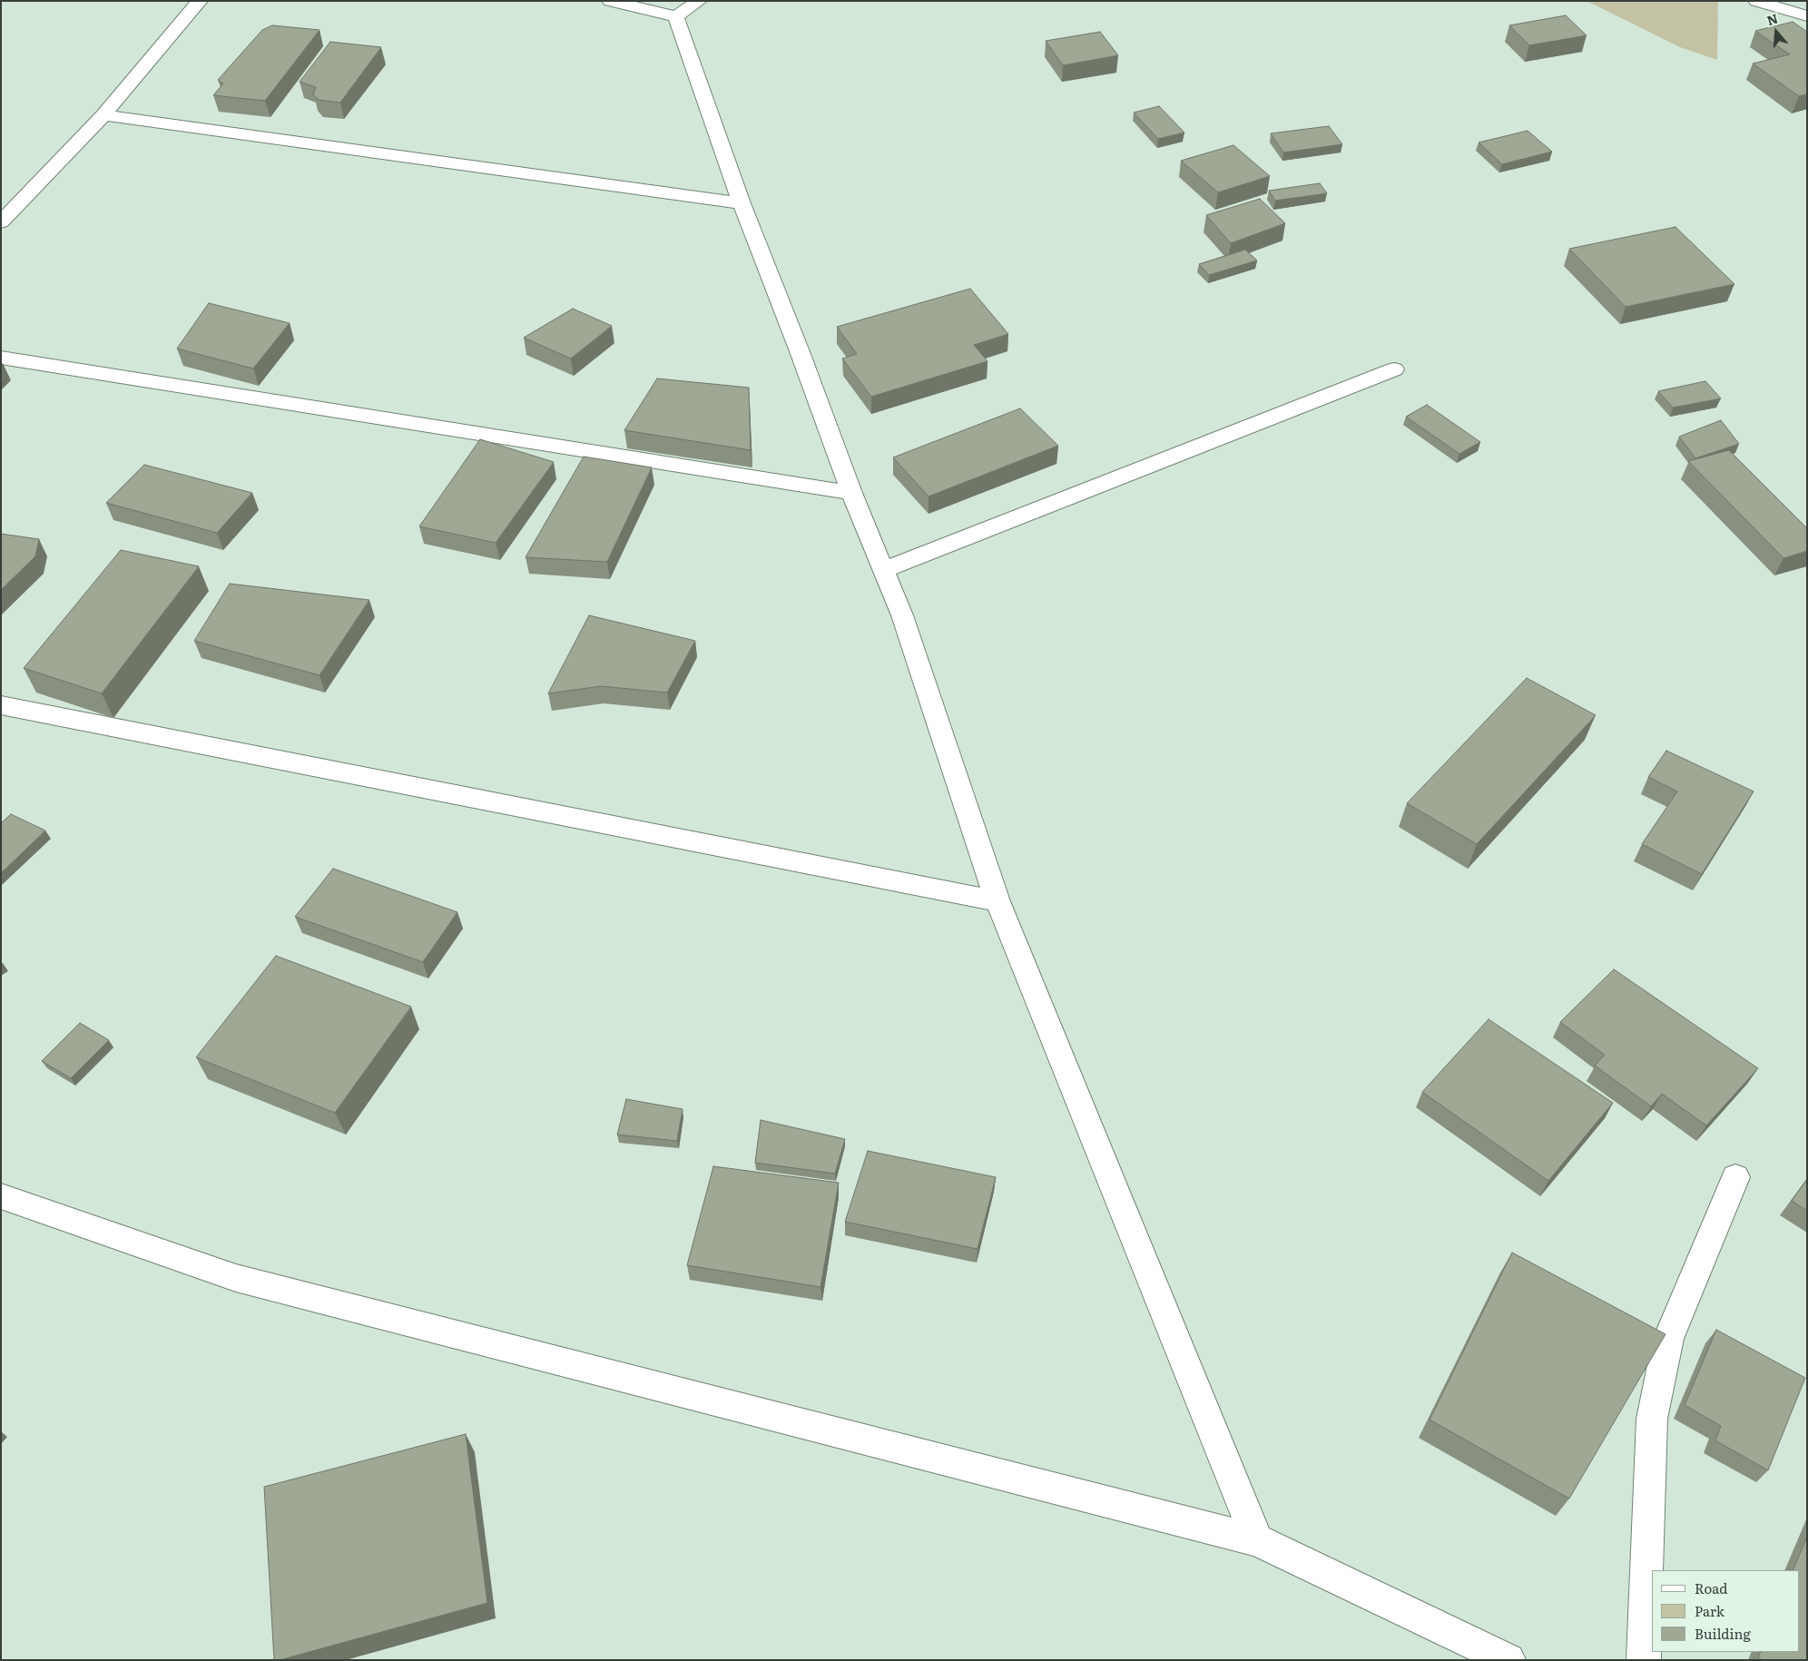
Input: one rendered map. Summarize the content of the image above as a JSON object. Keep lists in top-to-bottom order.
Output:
{
  "legend": ["Road", "Park", "Building"],
  "north": "top"
}
